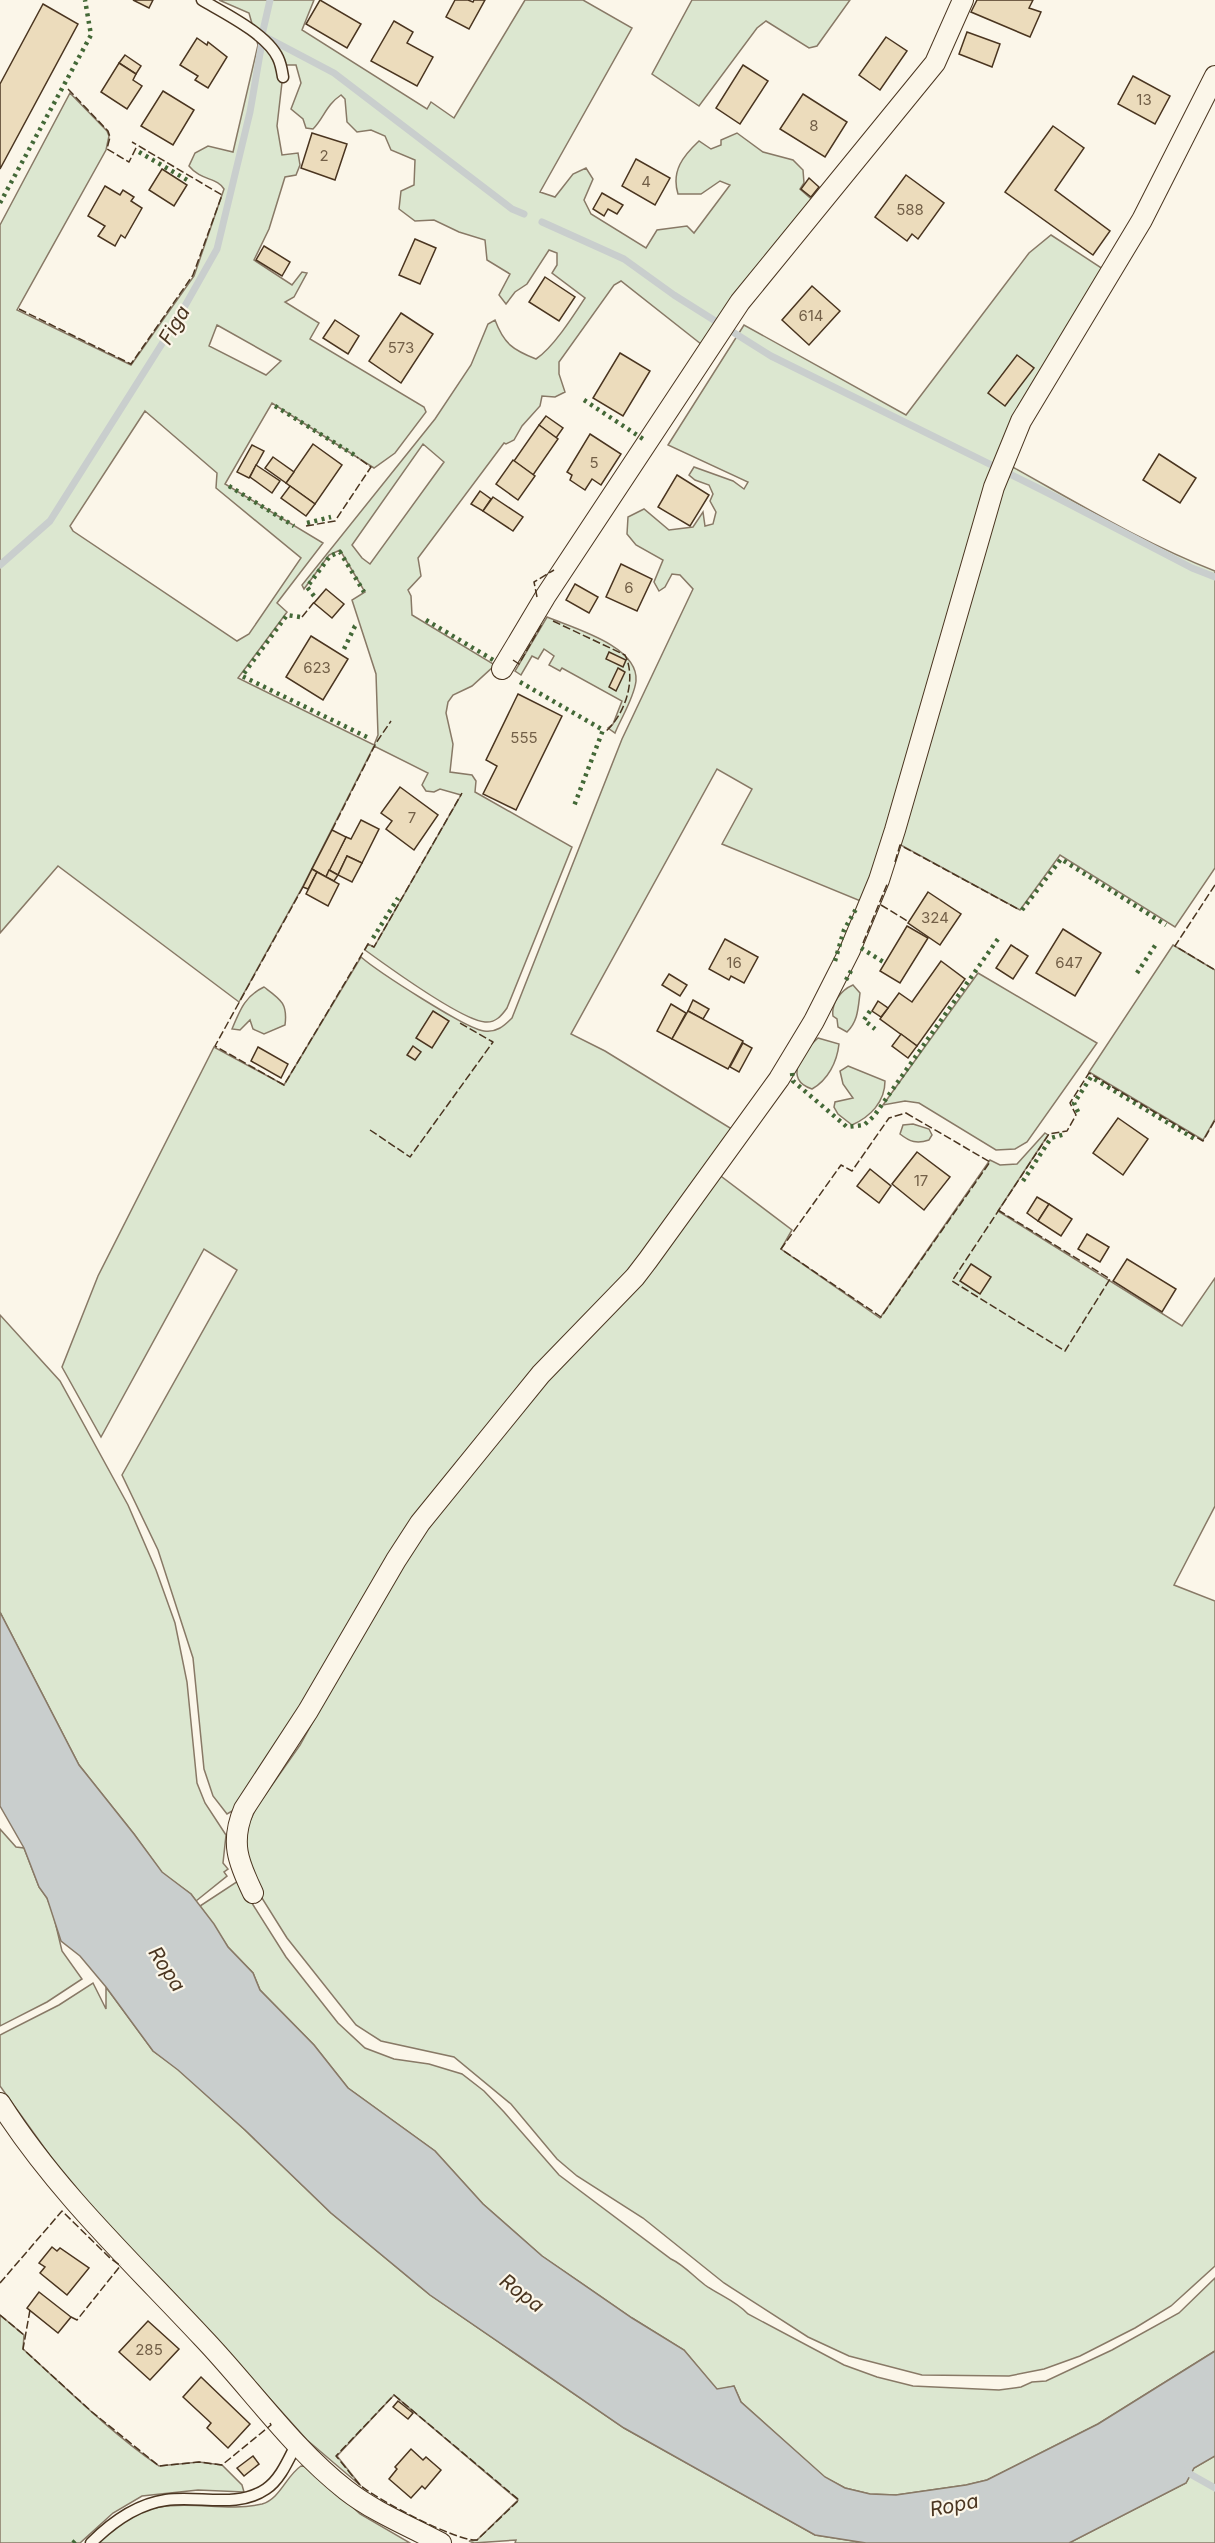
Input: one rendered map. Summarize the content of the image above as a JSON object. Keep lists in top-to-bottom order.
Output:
{
  "water": ["Figa", "Ropa"],
  "house_numbers": [
    "13",
    "8",
    "2",
    "4",
    "588",
    "614",
    "573",
    "5",
    "6",
    "623",
    "555",
    "7",
    "324",
    "16",
    "647",
    "17",
    "285"
  ]
}
